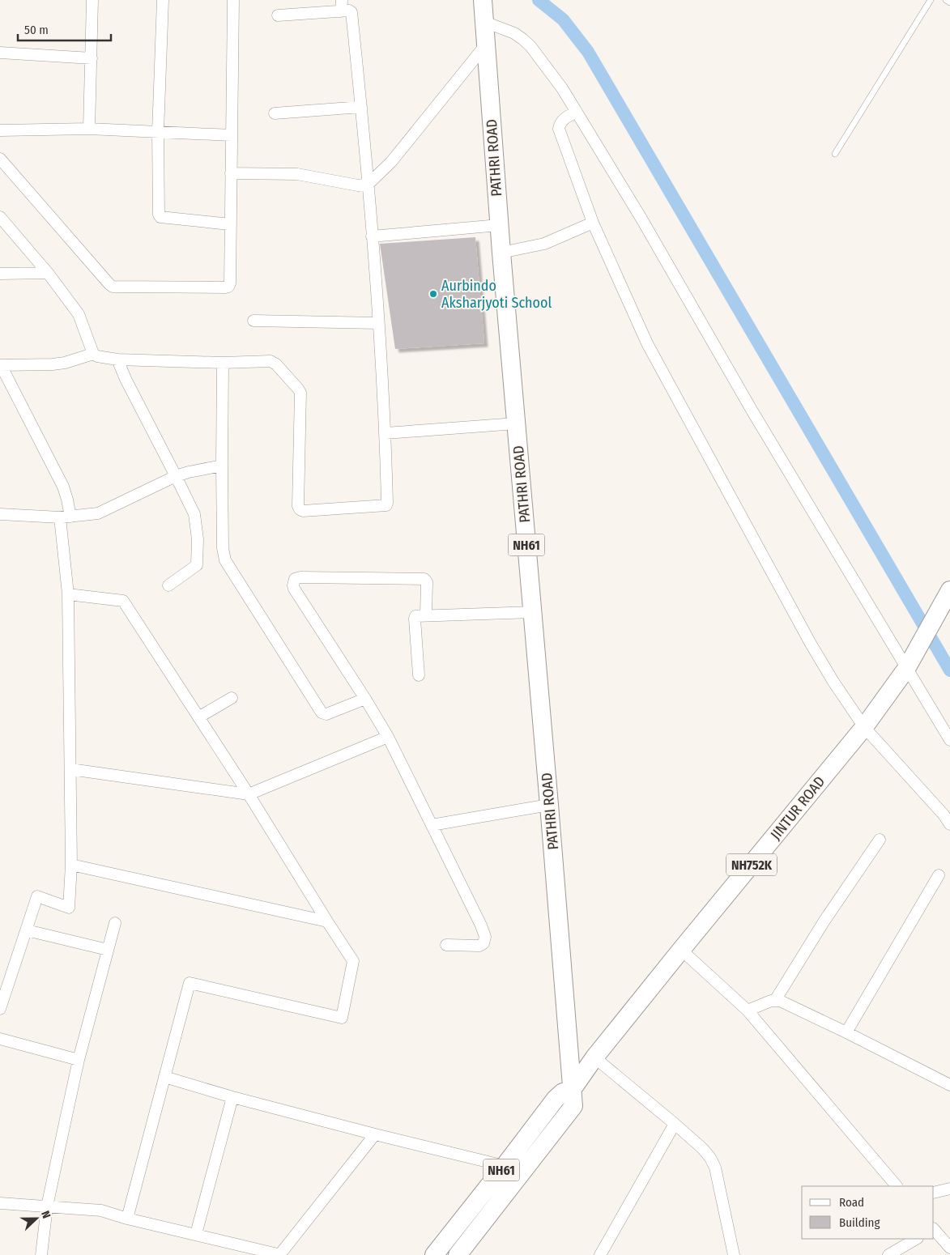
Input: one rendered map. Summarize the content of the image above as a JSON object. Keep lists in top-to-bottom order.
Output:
{
  "streets": {
    "highway": [
      "PATHRI ROAD",
      "NH61",
      "JINTUR ROAD",
      "NH752K"
    ]
  },
  "crossings": [
    ["PATHRI ROAD", "NH61"],
    ["PATHRI ROAD", "NH752K"],
    ["NH61", "NH752K"],
    ["JINTUR ROAD", "NH752K"]
  ],
  "places": ["Aurbindo Aksharjyoti School"],
  "legend": ["Road", "Building"],
  "scale_bar": "50 m",
  "north": "right"
}
